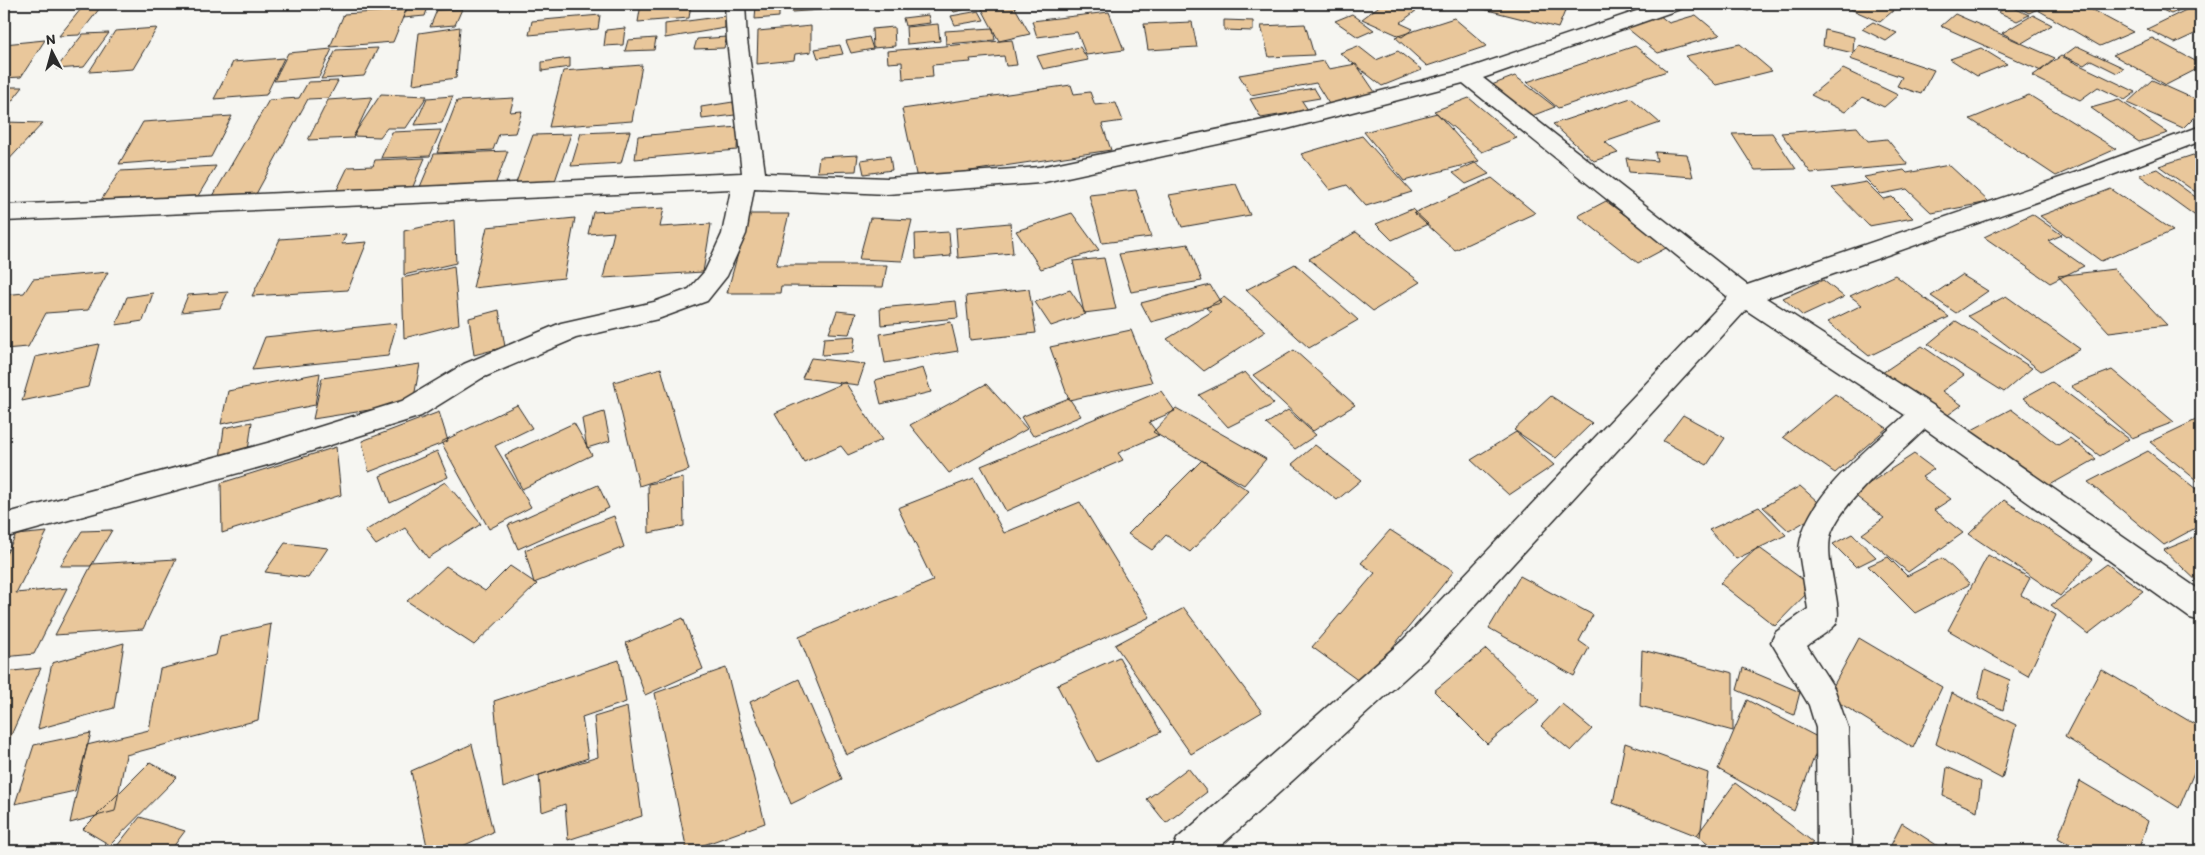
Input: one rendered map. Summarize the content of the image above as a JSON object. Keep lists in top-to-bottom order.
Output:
{
  "north": "top"
}
